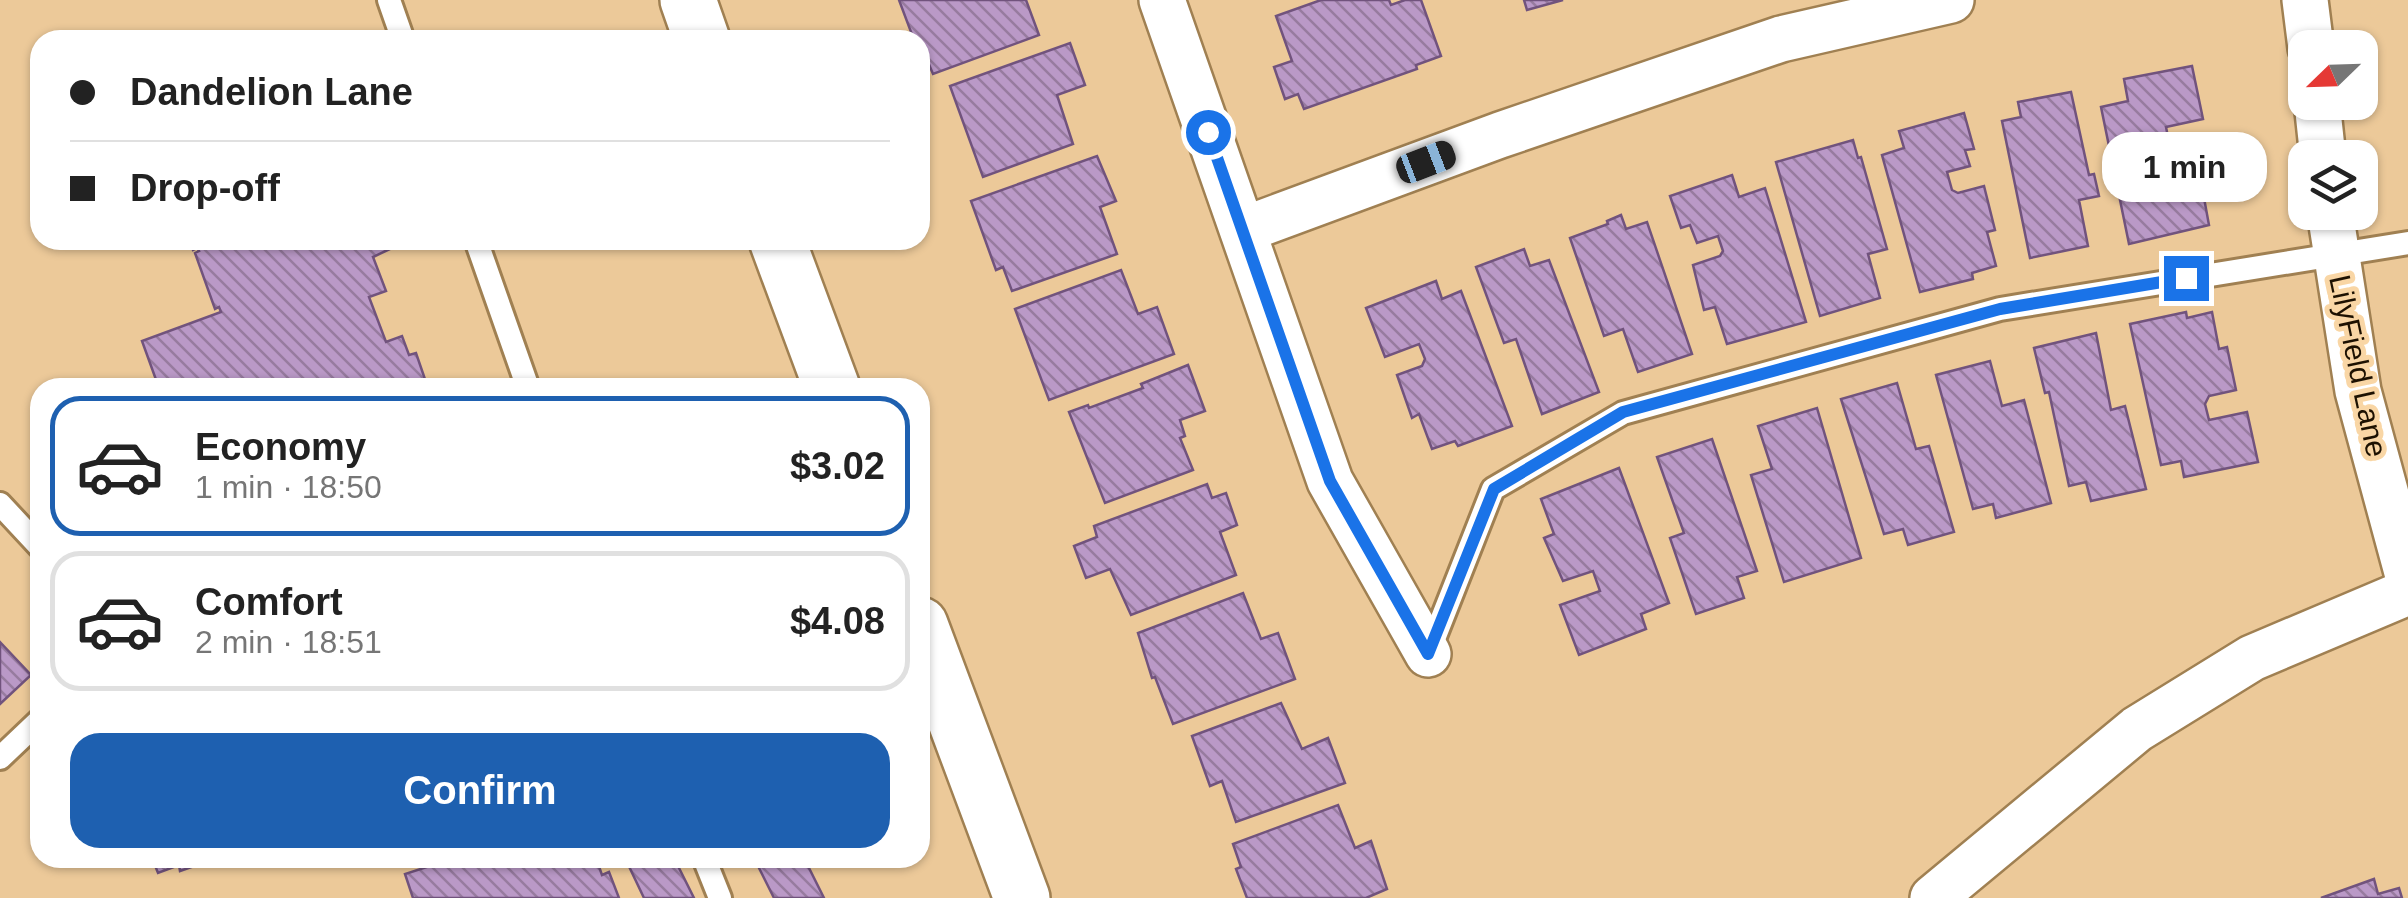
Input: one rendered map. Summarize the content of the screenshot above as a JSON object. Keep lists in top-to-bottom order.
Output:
{
  "streets": {
    "street": ["LilyField Lane"]
  },
  "north": "bottom left",
  "page": {
    "banner": ["Dandelion Lane", "Drop-off"],
    "bubble": "1 min",
    "list": [
      {
        "name": "Economy",
        "note": "1 min · 18:50",
        "value": "$3.02"
      },
      {
        "name": "Comfort",
        "note": "2 min · 18:51",
        "value": "$4.08"
      }
    ],
    "buttons": "Confirm"
  }
}
